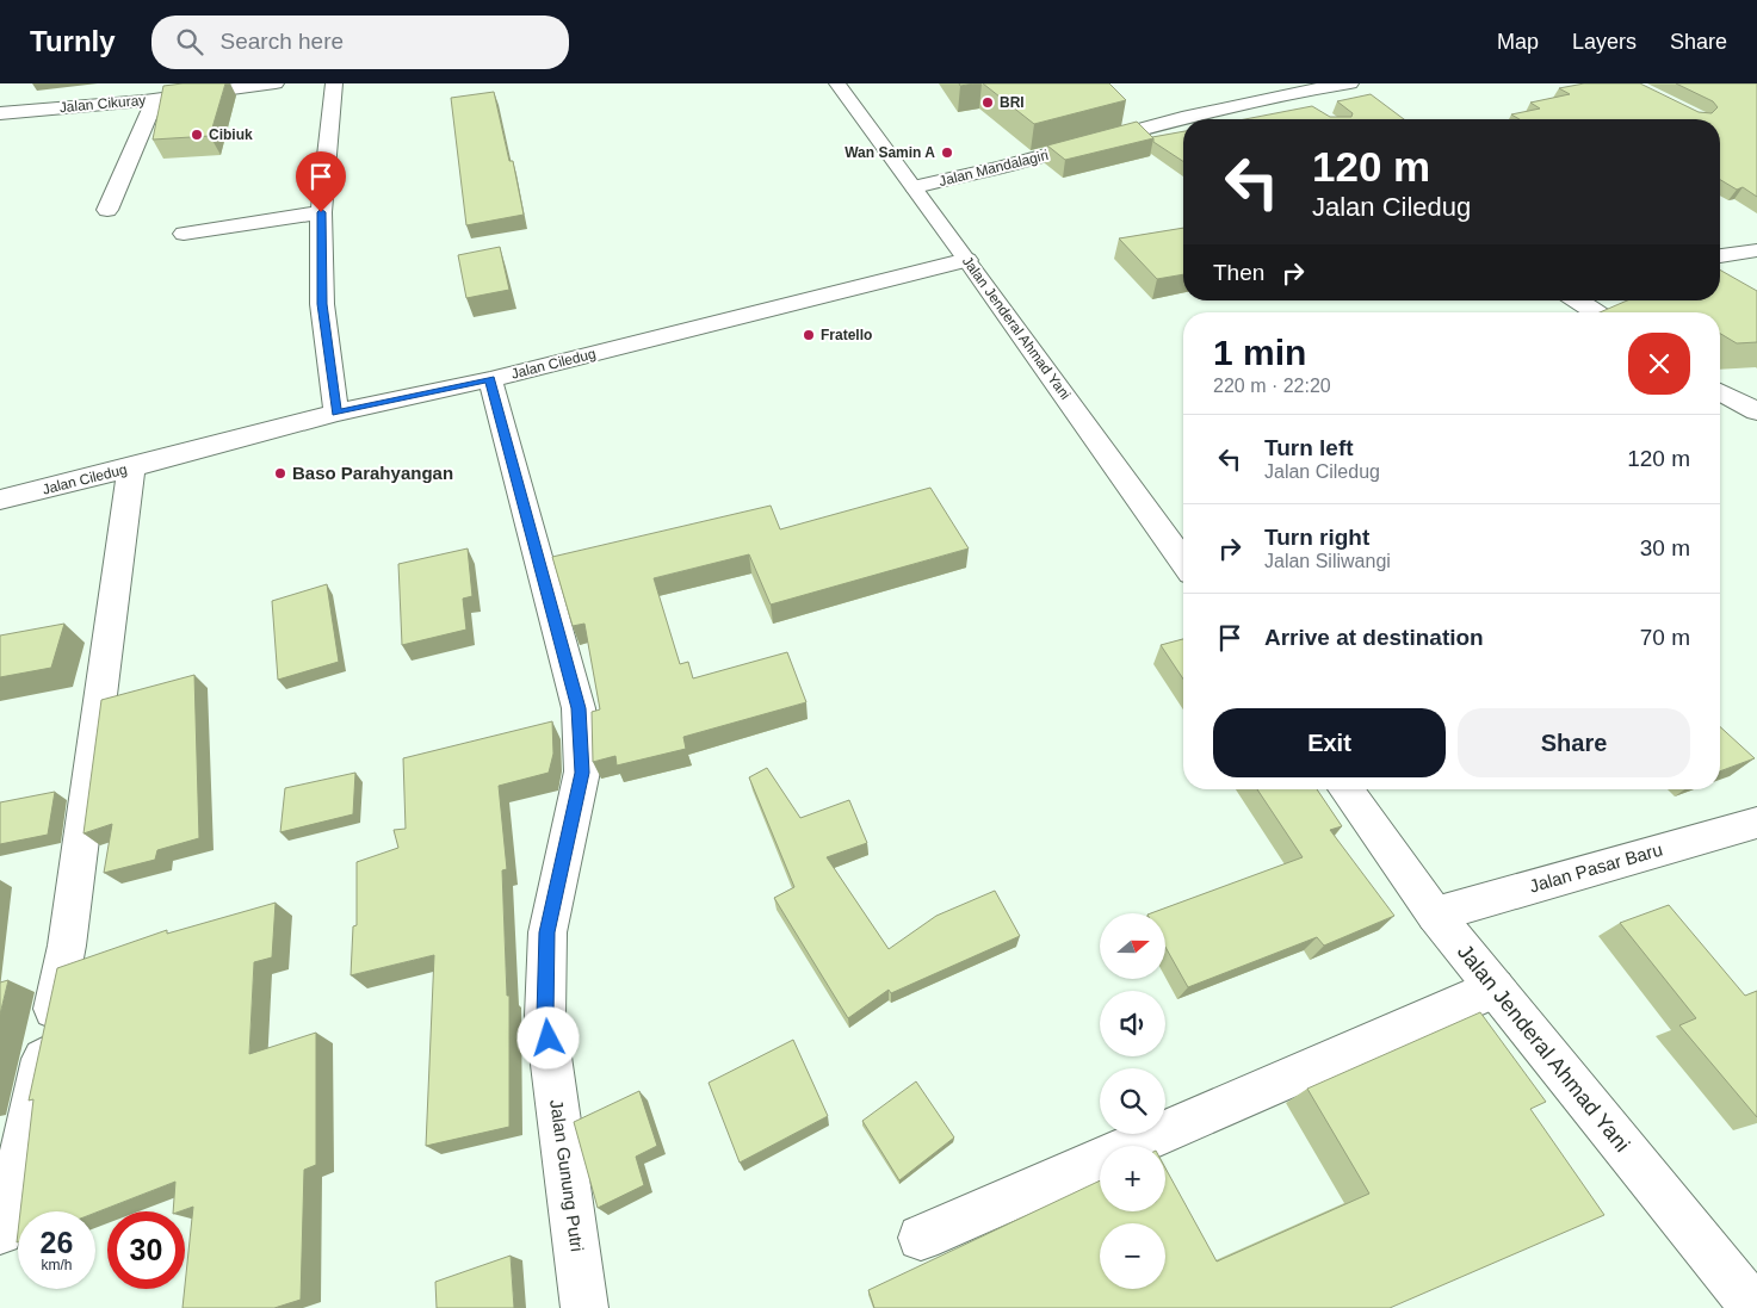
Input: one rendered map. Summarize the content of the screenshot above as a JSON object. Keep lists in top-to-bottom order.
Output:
{
  "streets": {
    "street": [
      "Jalan Cikuray",
      "Jalan Mandalagiri",
      "Jalan Jenderal Ahmad Yani",
      "Jalan Ciledug",
      "Jalan Pasar Baru",
      "Jalan Gunung Putri"
    ]
  },
  "crossings": [
    ["Jalan Mandalagiri", "Jalan Jenderal Ahmad Yani"],
    ["Jalan Jenderal Ahmad Yani", "Jalan Ciledug"],
    ["Jalan Jenderal Ahmad Yani", "Jalan Pasar Baru"],
    ["Jalan Ciledug", "Jalan Gunung Putri"]
  ],
  "places": [
    "BRI",
    "Cibiuk",
    "Wan Samin A",
    "Fratello",
    "Baso Parahyangan"
  ],
  "north": "right",
  "page": {
    "header": "Turnly",
    "search": "Search here",
    "nav": ["Map", "Layers", "Share"],
    "turn": ["120 m", "Jalan Ciledug"],
    "then": "Then",
    "heading": ["1 min", "220 m · 22:20"],
    "list": [
      {
        "name": "Turn left",
        "note": "Jalan Ciledug",
        "value": "120 m"
      },
      {
        "name": "Turn right",
        "note": "Jalan Siliwangi",
        "value": "30 m"
      },
      {
        "name": "Arrive at destination",
        "value": "70 m"
      }
    ],
    "buttons": ["Exit", "Share"],
    "map_buttons": ["+", "−"],
    "speed": "26 km/h",
    "limit": "30"
  }
}
